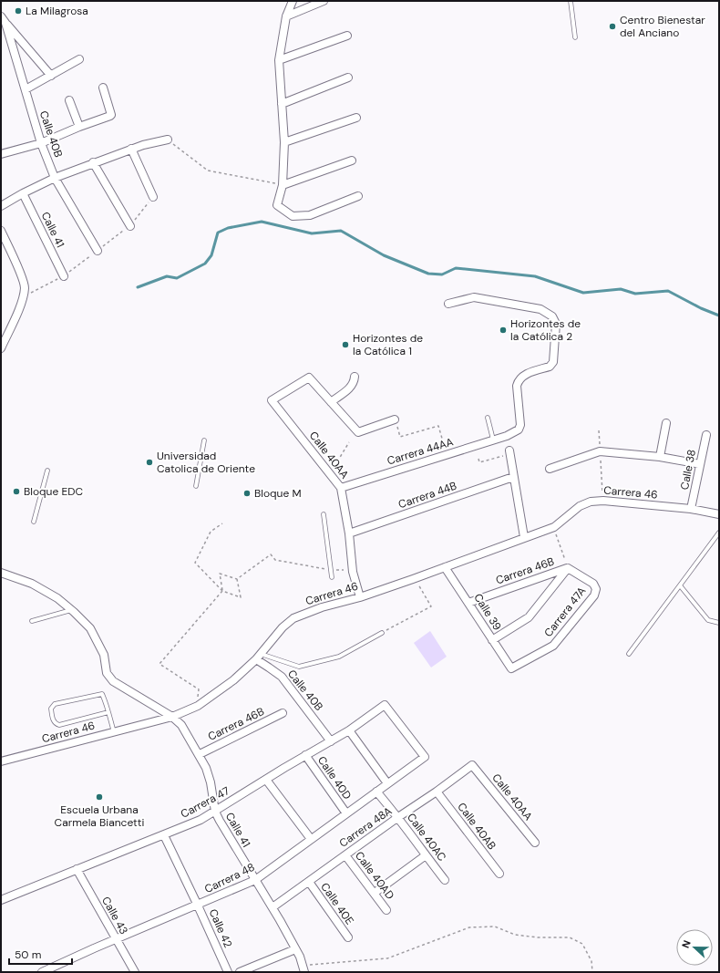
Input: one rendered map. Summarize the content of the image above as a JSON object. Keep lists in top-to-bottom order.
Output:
{
  "streets": {
    "street": [
      "Calle 40B",
      "Calle 41",
      "Carrera 44AA",
      "Calle 40AA",
      "Calle 38",
      "Carrera 46",
      "Carrera 44B",
      "Carrera 46B",
      "Calle 39",
      "Carrera 47A",
      "Calle 40D",
      "Carrera 47",
      "Calle 40AB",
      "Carrera 48A",
      "Calle 40AC",
      "Calle 40AD",
      "Carrera 48",
      "Calle 40E",
      "Calle 43",
      "Calle 42"
    ]
  },
  "crossings": [
    ["Calle 40B", "Carrera 46"],
    ["Calle 40B", "Carrera 47"],
    ["Calle 41", "Carrera 46"],
    ["Calle 41", "Carrera 46B"],
    ["Calle 41", "Carrera 47"],
    ["Calle 41", "Carrera 48A"],
    ["Calle 41", "Carrera 48"],
    ["Carrera 44AA", "Calle 40AA"],
    ["Calle 40AA", "Carrera 46"],
    ["Calle 40AA", "Carrera 44B"],
    ["Calle 40AA", "Carrera 48A"],
    ["Calle 38", "Carrera 46"],
    ["Carrera 46", "Calle 39"],
    ["Carrera 46B", "Calle 39"],
    ["Carrera 46B", "Carrera 47A"],
    ["Calle 39", "Carrera 47A"],
    ["Calle 40D", "Carrera 47"],
    ["Calle 40D", "Carrera 48"],
    ["Carrera 47", "Carrera 48"],
    ["Carrera 47", "Calle 43"],
    ["Carrera 47", "Calle 42"],
    ["Calle 40AB", "Carrera 48A"],
    ["Carrera 48A", "Calle 40AC"],
    ["Carrera 48A", "Calle 40AD"],
    ["Carrera 48A", "Calle 40E"],
    ["Calle 40AC", "Carrera 48"],
    ["Carrera 48", "Calle 43"],
    ["Carrera 48", "Calle 42"]
  ],
  "places": [
    "La Milagrosa",
    "Centro Bienestar del Anciano",
    "Horizontes de la Católica 2",
    "Horizontes de la Católica 1",
    "Universidad Catolica de Oriente",
    "Bloque EDC",
    "Bloque M",
    "Escuela Urbana Carmela Biancetti"
  ],
  "scale_bar": "50 m",
  "north": "left"
}
